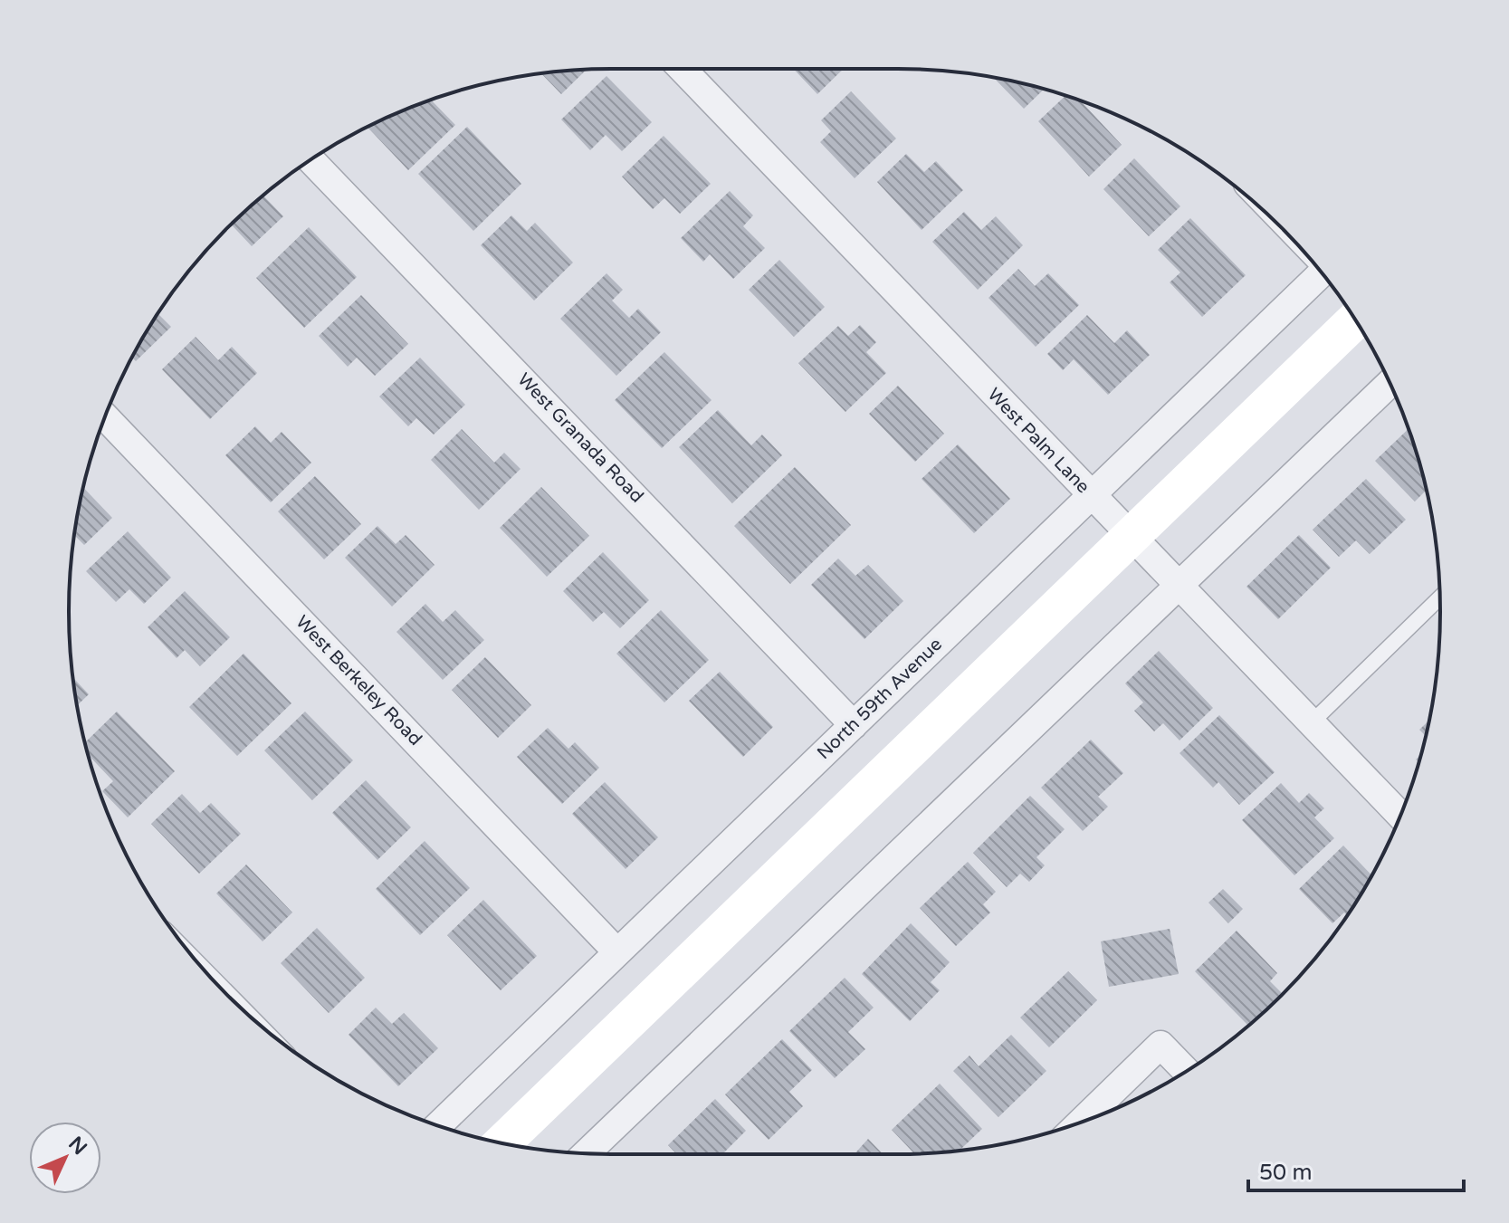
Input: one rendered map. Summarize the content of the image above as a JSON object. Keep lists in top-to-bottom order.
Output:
{
  "streets": {
    "street": [
      "West Granada Road",
      "West Palm Lane",
      "West Berkeley Road",
      "North 59th Avenue"
    ]
  },
  "crossings": [
    ["West Granada Road", "North 59th Avenue"],
    ["West Palm Lane", "North 59th Avenue"],
    ["West Berkeley Road", "North 59th Avenue"]
  ],
  "scale_bar": "50 m",
  "north": "top right"
}
